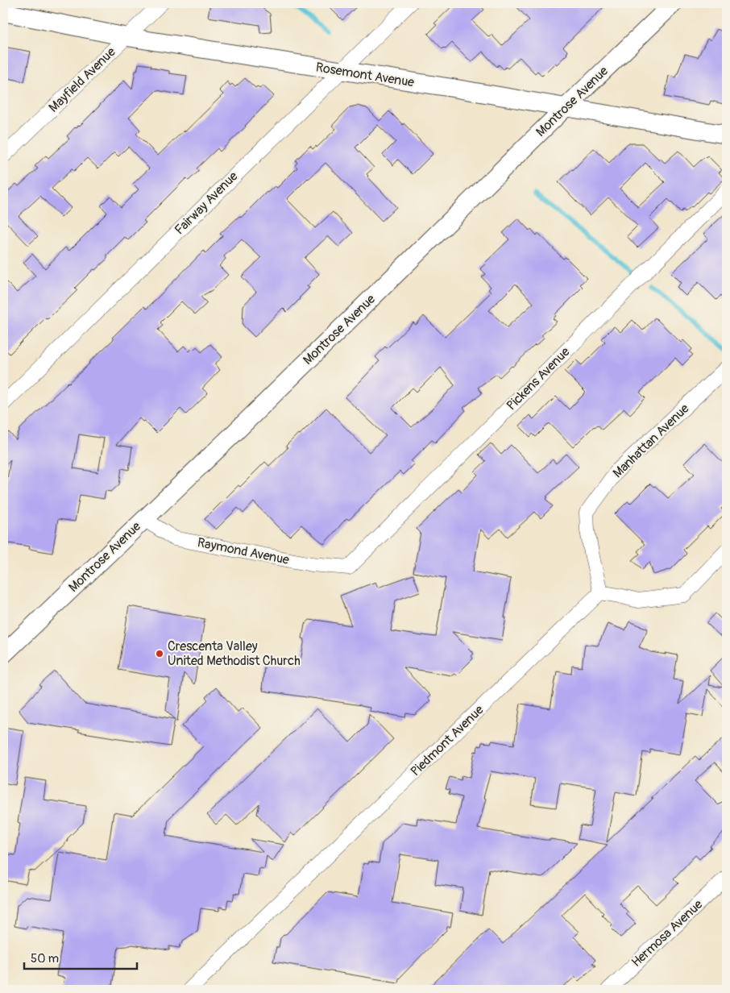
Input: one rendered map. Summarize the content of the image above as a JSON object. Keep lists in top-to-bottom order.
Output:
{
  "streets": {
    "street": [
      "Rosemont Avenue",
      "Mayfield Avenue",
      "Montrose Avenue",
      "Fairway Avenue",
      "Pickens Avenue",
      "Manhattan Avenue",
      "Raymond Avenue",
      "Piedmont Avenue",
      "Hermosa Avenue"
    ]
  },
  "crossings": [
    ["Rosemont Avenue", "Mayfield Avenue"],
    ["Rosemont Avenue", "Montrose Avenue"],
    ["Rosemont Avenue", "Fairway Avenue"],
    ["Montrose Avenue", "Raymond Avenue"],
    ["Pickens Avenue", "Raymond Avenue"],
    ["Manhattan Avenue", "Piedmont Avenue"]
  ],
  "places": ["Crescenta Valley United Methodist Church"],
  "scale_bar": "50 m"
}
